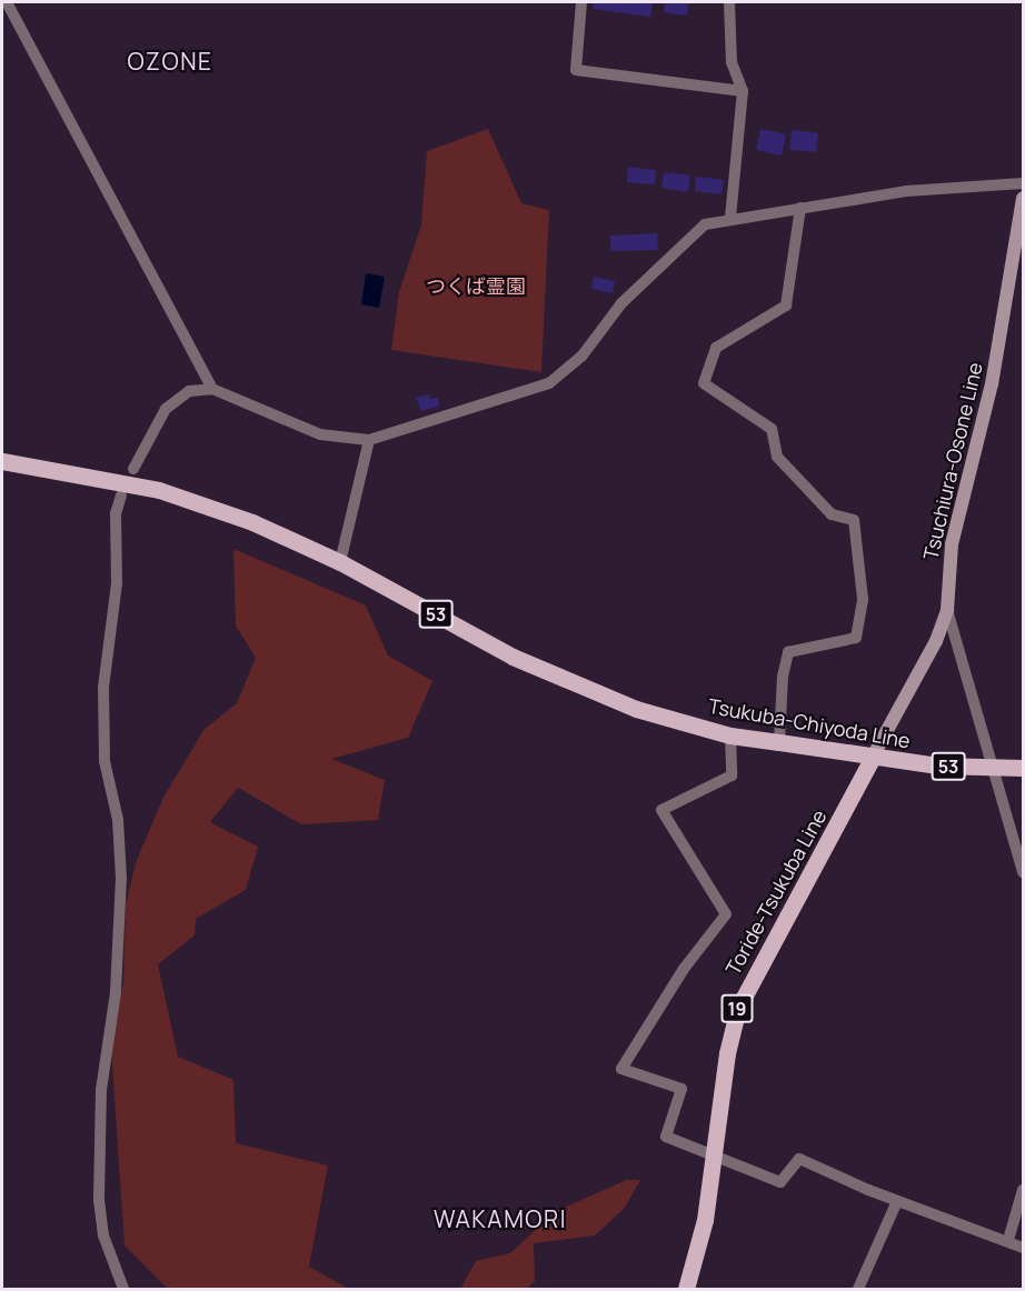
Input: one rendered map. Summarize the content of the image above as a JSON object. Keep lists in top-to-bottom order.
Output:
{
  "streets": {
    "main road": [
      "Tsuchiura-Osone Line",
      "53",
      "Tsukuba-Chiyoda Line",
      "Toride-Tsukuba Line",
      "19"
    ]
  },
  "crossings": [
    ["Tsuchiura-Osone Line", "Tsukuba-Chiyoda Line"],
    ["Tsuchiura-Osone Line", "Toride-Tsukuba Line"],
    ["Tsukuba-Chiyoda Line", "Toride-Tsukuba Line"]
  ],
  "districts": ["OZONE", "WAKAMORI"],
  "parks": ["つくば霊園"]
}
